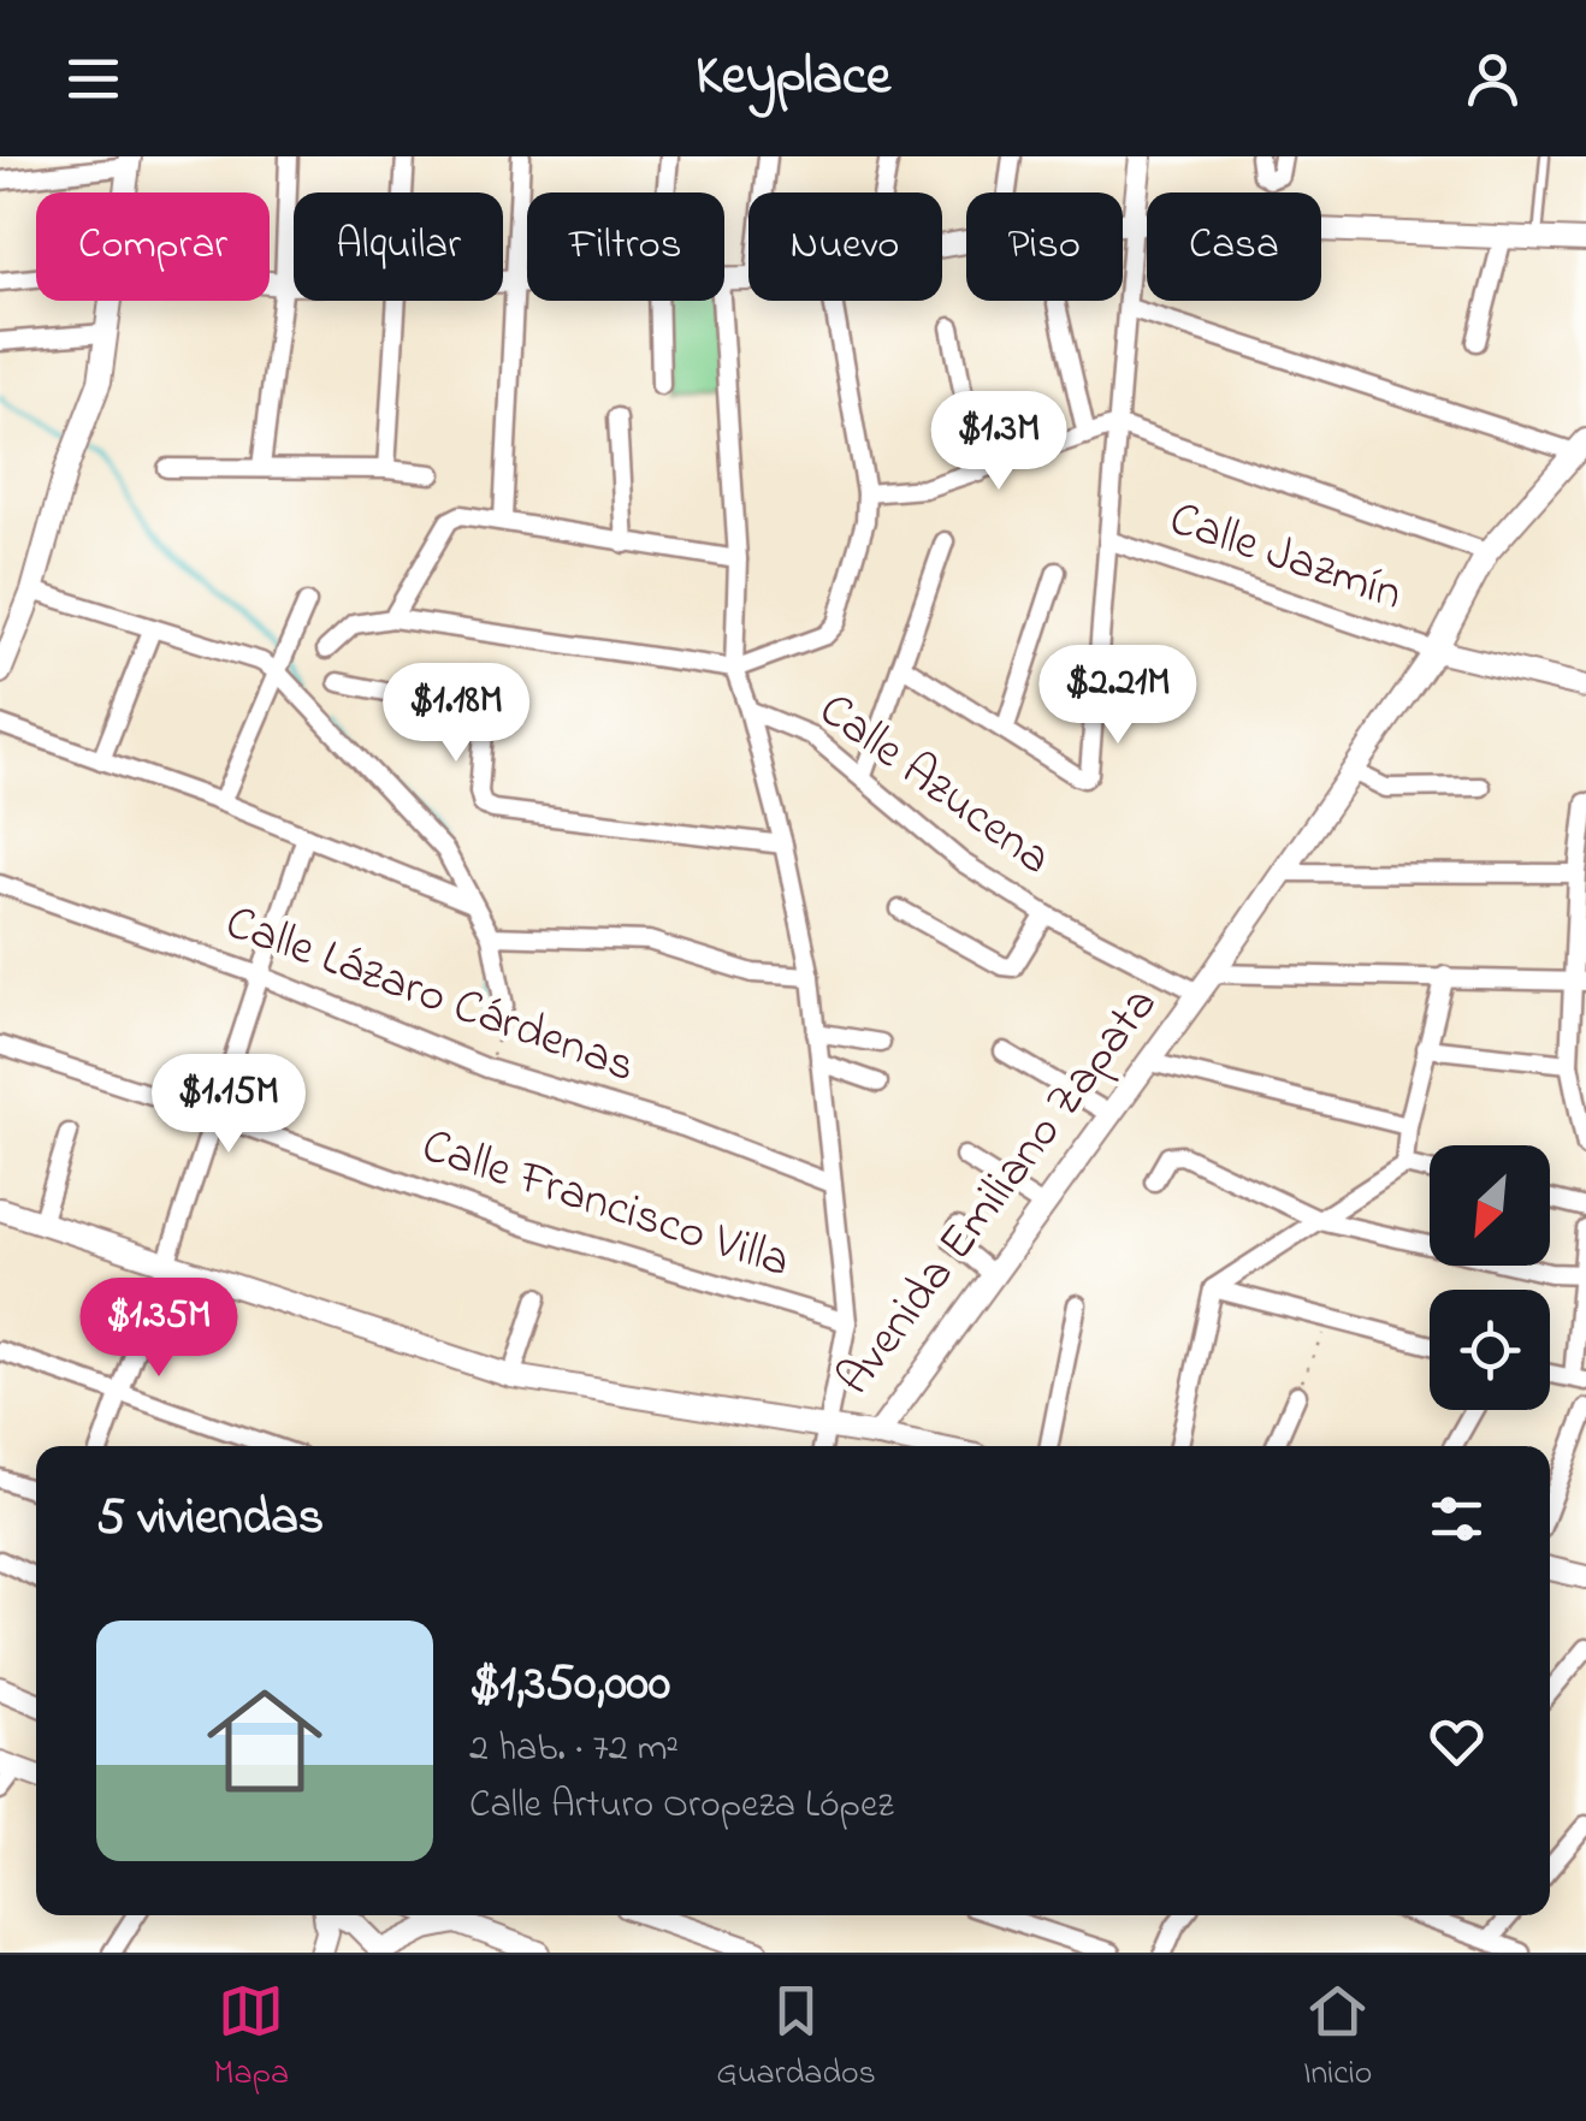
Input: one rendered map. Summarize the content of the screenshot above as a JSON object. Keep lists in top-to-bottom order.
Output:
{
  "streets": {
    "street": [
      "Calle Jazmín",
      "Calle Azucena",
      "Calle Lázaro Cárdenas",
      "Avenida Emiliano Zapata",
      "Calle Francisco Villa"
    ]
  },
  "crossings": [
    ["Calle Jazmín", "Avenida Emiliano Zapata"],
    ["Calle Azucena", "Avenida Emiliano Zapata"]
  ],
  "north": "bottom left",
  "page": {
    "header": "Keyplace",
    "chip": [
      "Comprar",
      "Alquilar",
      "Filtros",
      "Nuevo",
      "Piso",
      "Casa"
    ],
    "price": [
      "$1.3M",
      "$2.21M",
      "$1.18M",
      "$1.15M",
      "$1.35M"
    ],
    "heading": "5 viviendas",
    "list": [
      {
        "name": "$1,350,000",
        "note": "2 hab. · 72 m² · Calle Arturo Oropeza López"
      }
    ],
    "tabs": ["Mapa", "Guardados", "Inicio"]
  }
}
